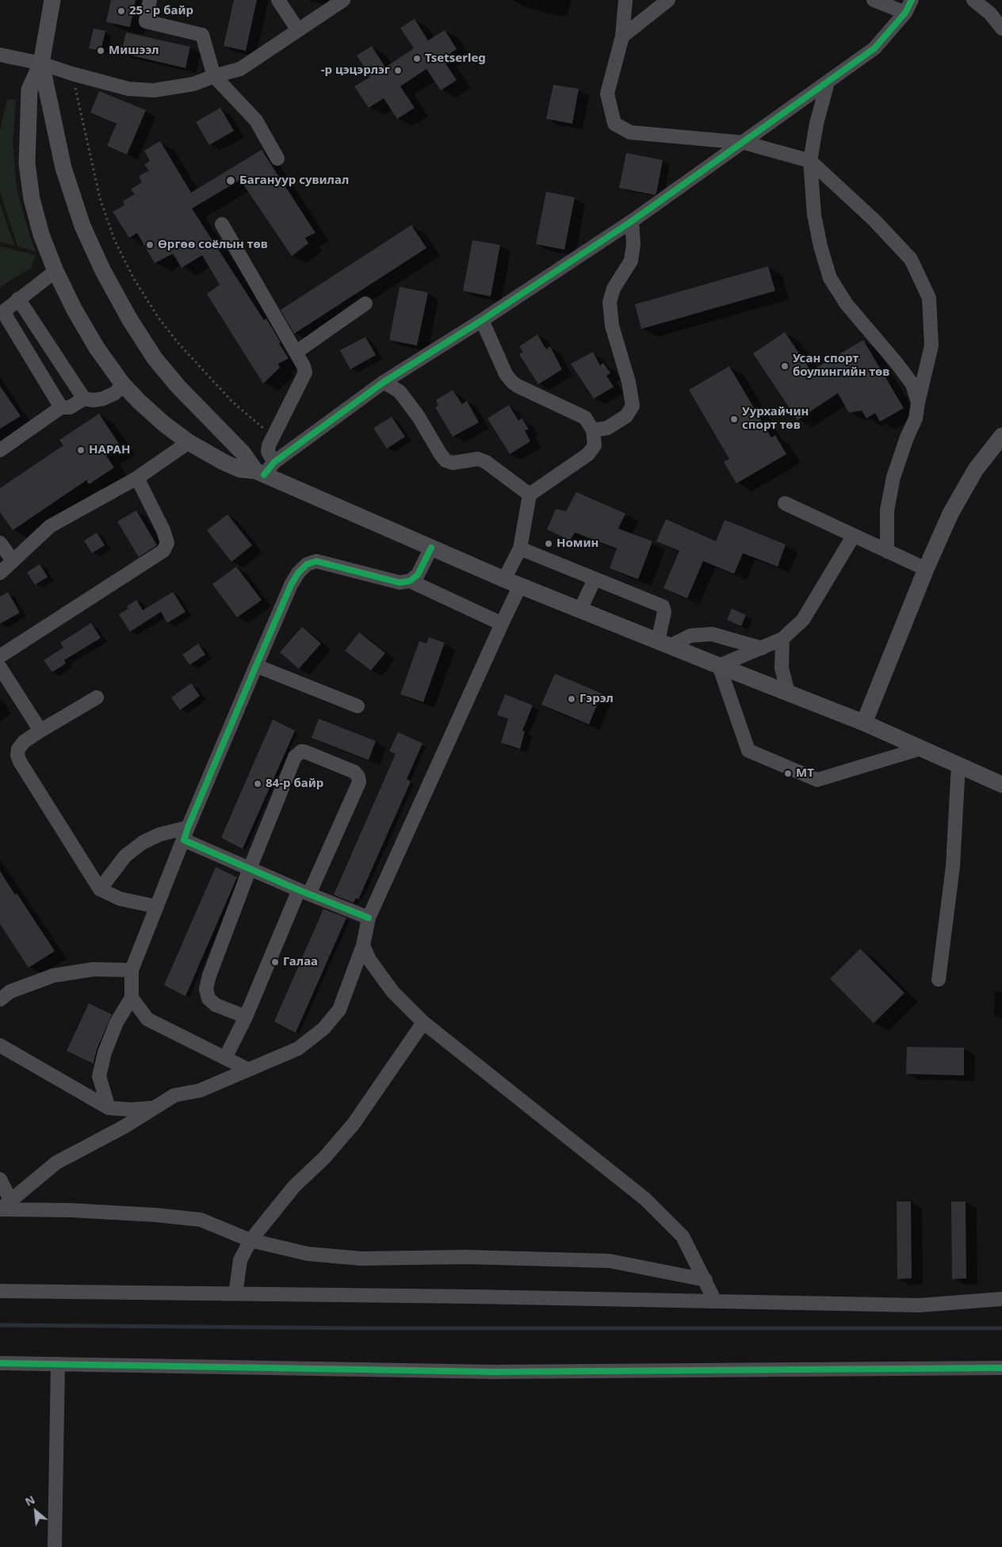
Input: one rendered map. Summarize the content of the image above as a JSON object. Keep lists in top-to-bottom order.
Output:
{
  "places": [
    "25 - р байр",
    "Мишээл",
    "Tsetserleg",
    "-р цэцэрлэг",
    "Багануур сувилал",
    "Өргөө соёлын төв",
    "Усан спорт боулингийн төв",
    "Уурхайчин спорт төв",
    "НАРАН",
    "Номин",
    "Гэрэл",
    "МТ",
    "84-р байр",
    "Галаа"
  ],
  "north": "top left"
}
